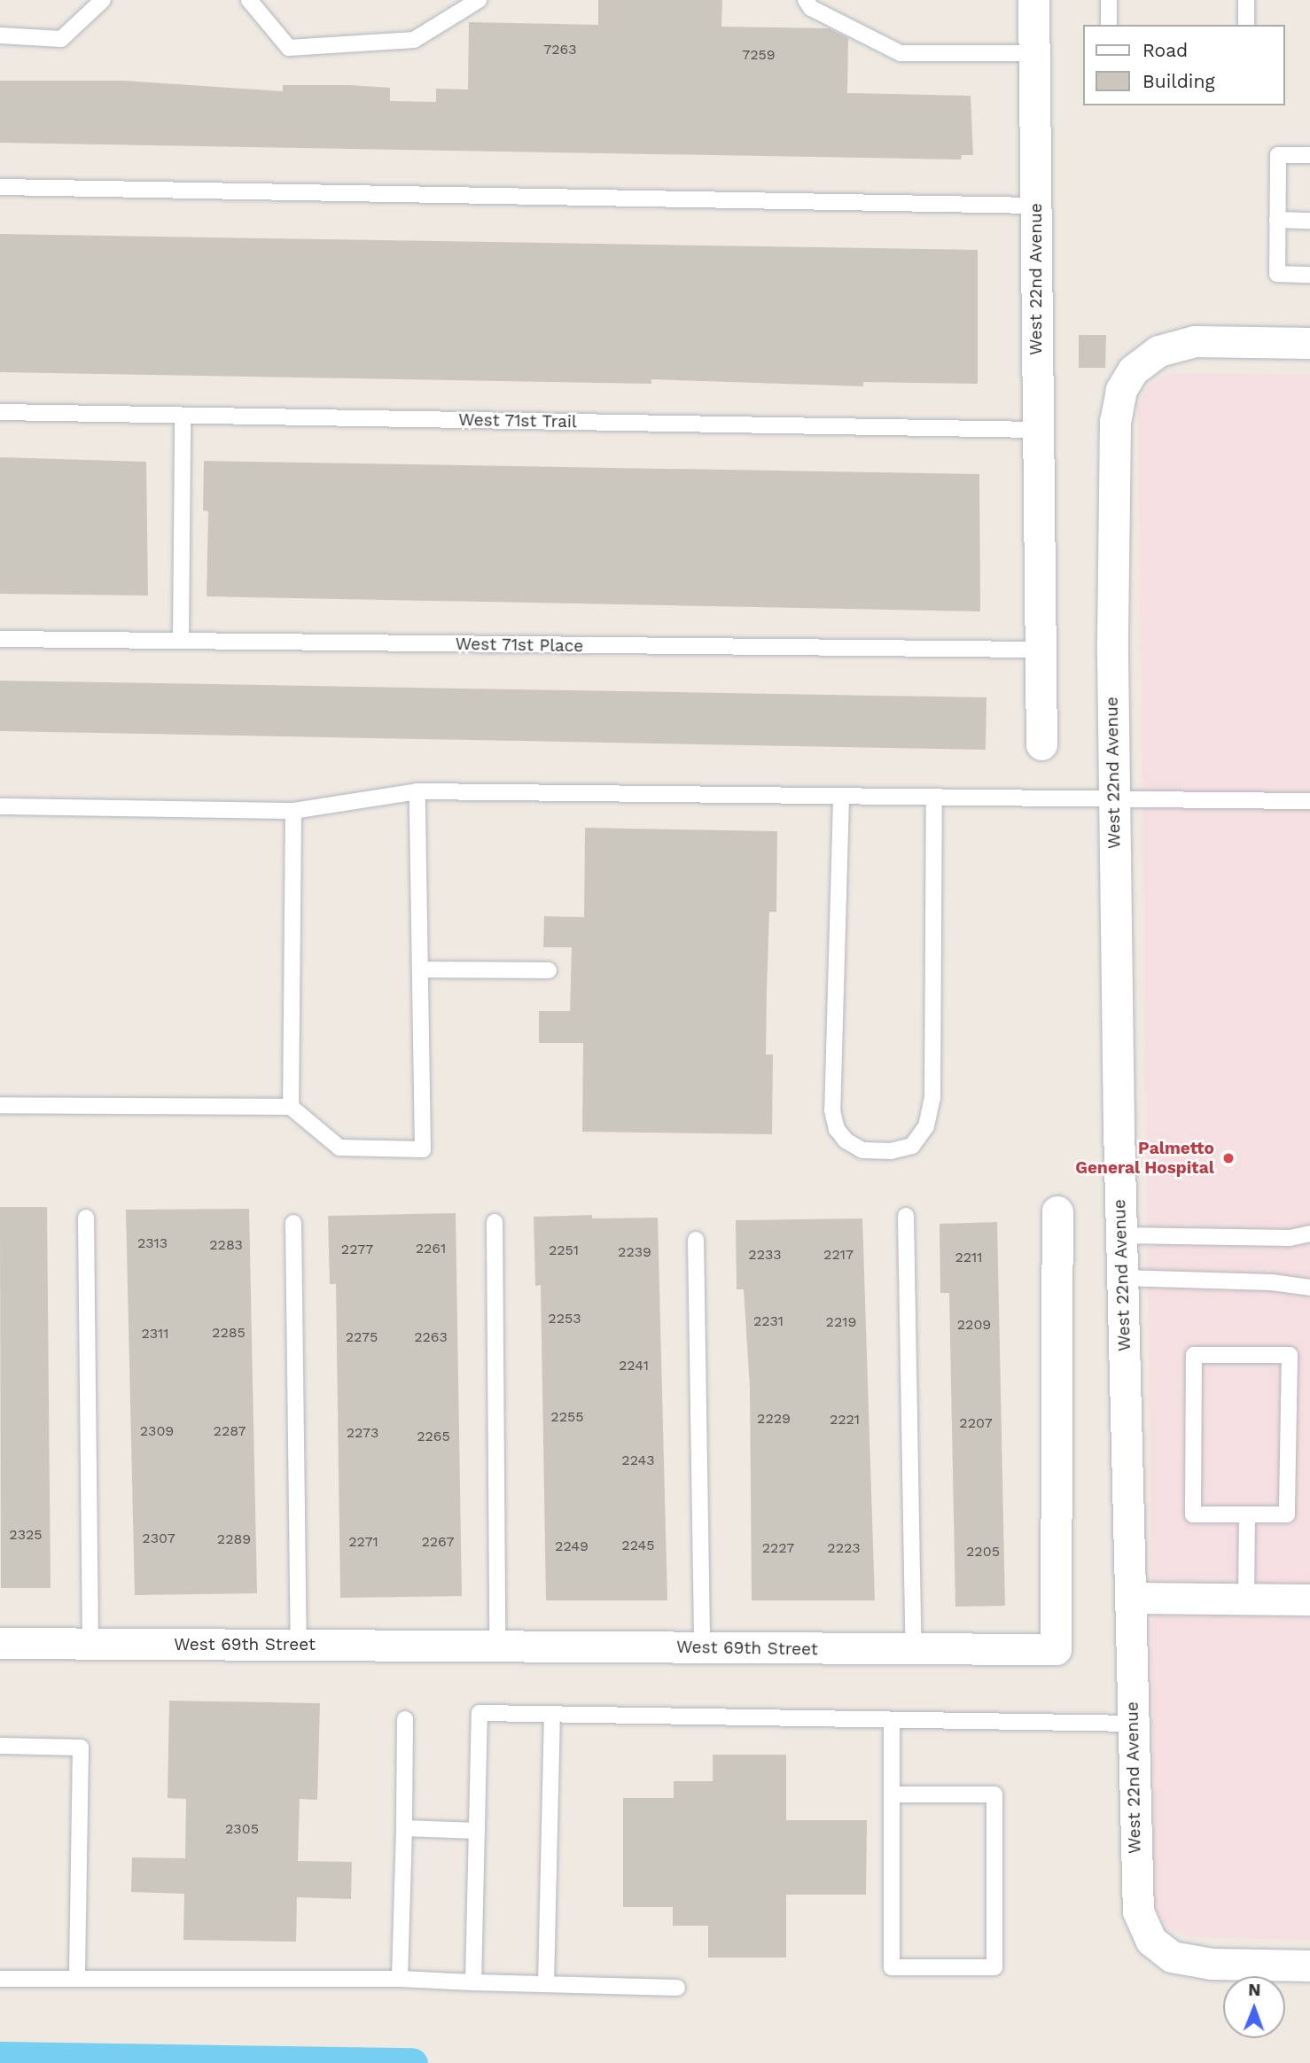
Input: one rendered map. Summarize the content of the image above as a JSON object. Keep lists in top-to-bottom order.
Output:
{
  "streets": {
    "street": ["West 22nd Avenue", "West 69th Street"],
    "lane": ["West 71st Trail", "West 71st Place"]
  },
  "crossings": [
    ["West 22nd Avenue", "West 71st Trail"],
    ["West 22nd Avenue", "West 71st Place"]
  ],
  "places": ["Palmetto General Hospital"],
  "house_numbers": [
    "7263",
    "7259",
    "2313",
    "2283",
    "2261",
    "2277",
    "2251",
    "2239",
    "2233",
    "2217",
    "2211",
    "2253",
    "2231",
    "2219",
    "2209",
    "2285",
    "2311",
    "2275",
    "2263",
    "2241",
    "2255",
    "2229",
    "2221",
    "2207",
    "2309",
    "2287",
    "2273",
    "2265",
    "2243",
    "2325",
    "2307",
    "2289",
    "2271",
    "2267",
    "2245",
    "2249",
    "2227",
    "2223",
    "2205",
    "2305"
  ],
  "legend": ["Road", "Building"],
  "north": "top"
}
